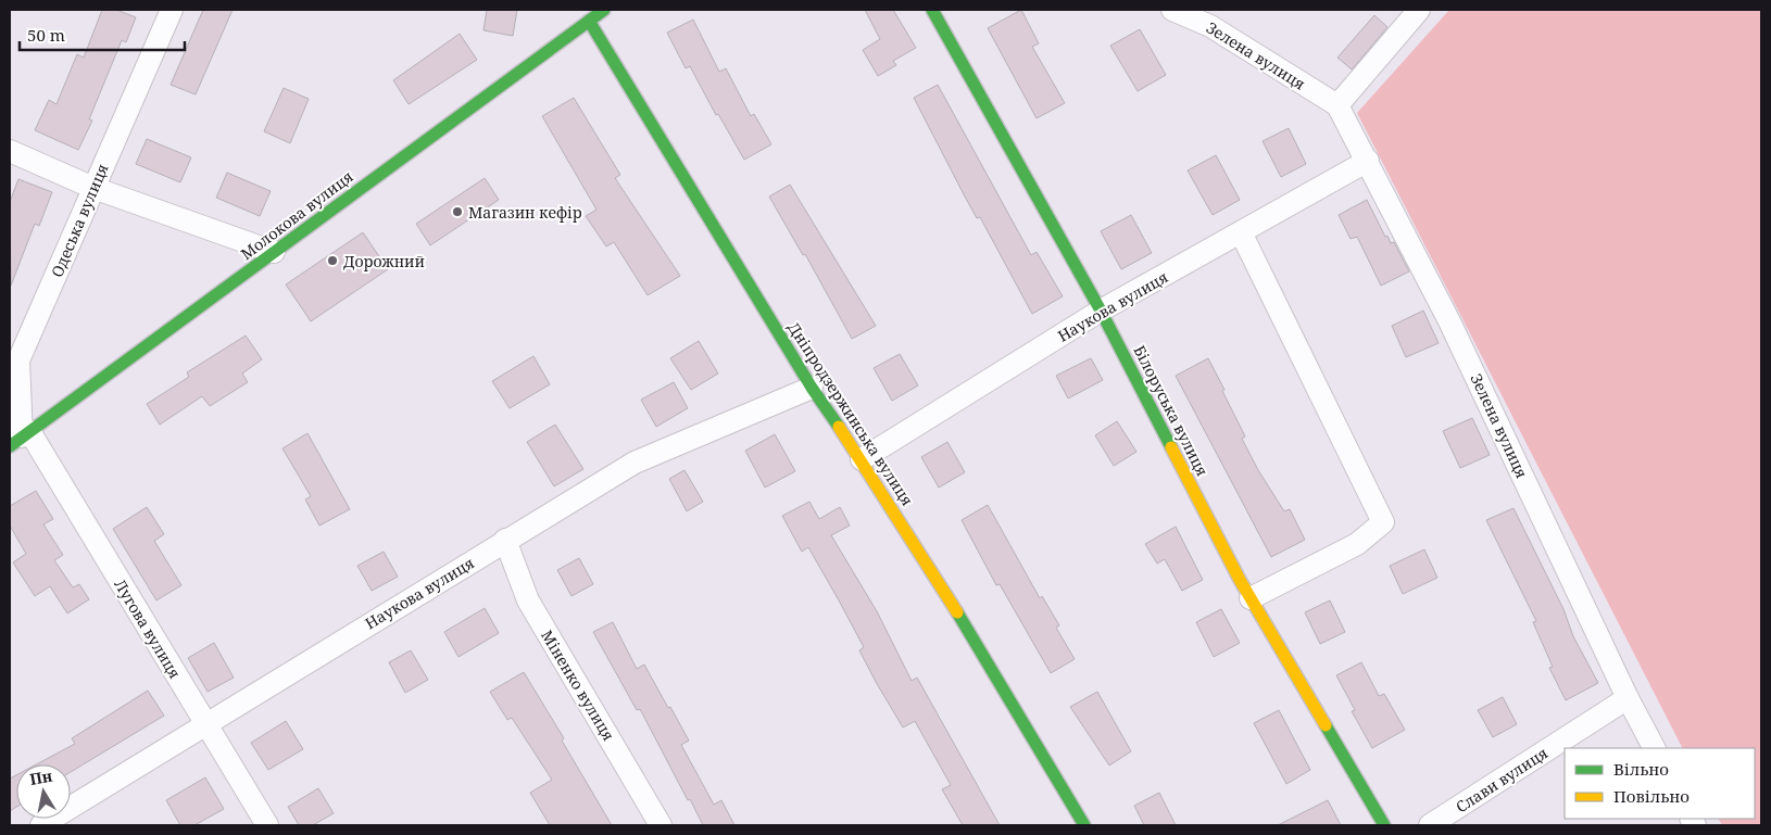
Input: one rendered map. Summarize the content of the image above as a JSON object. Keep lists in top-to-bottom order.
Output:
{
  "streets": {
    "street": [
      "Зелена вулиця",
      "Молокова вулиця",
      "Одеська вулиця",
      "Наукова вулиця",
      "Білоруська вулиця",
      "Дніпродзержинська вулиця",
      "Лугова вулиця",
      "Міненко вулиця",
      "Слави вулиця"
    ]
  },
  "crossings": [
    ["Зелена вулиця", "Наукова вулиця"],
    ["Зелена вулиця", "Слави вулиця"],
    ["Молокова вулиця", "Одеська вулиця"],
    ["Молокова вулиця", "Дніпродзержинська вулиця"],
    ["Молокова вулиця", "Лугова вулиця"],
    ["Одеська вулиця", "Лугова вулиця"],
    ["Наукова вулиця", "Білоруська вулиця"],
    ["Наукова вулиця", "Дніпродзержинська вулиця"],
    ["Наукова вулиця", "Лугова вулиця"],
    ["Наукова вулиця", "Міненко вулиця"]
  ],
  "places": ["Магазин кефір", "Дорожний"],
  "legend": ["Вільно", "Повільно"],
  "scale_bar": "50 m",
  "north": "top"
}
